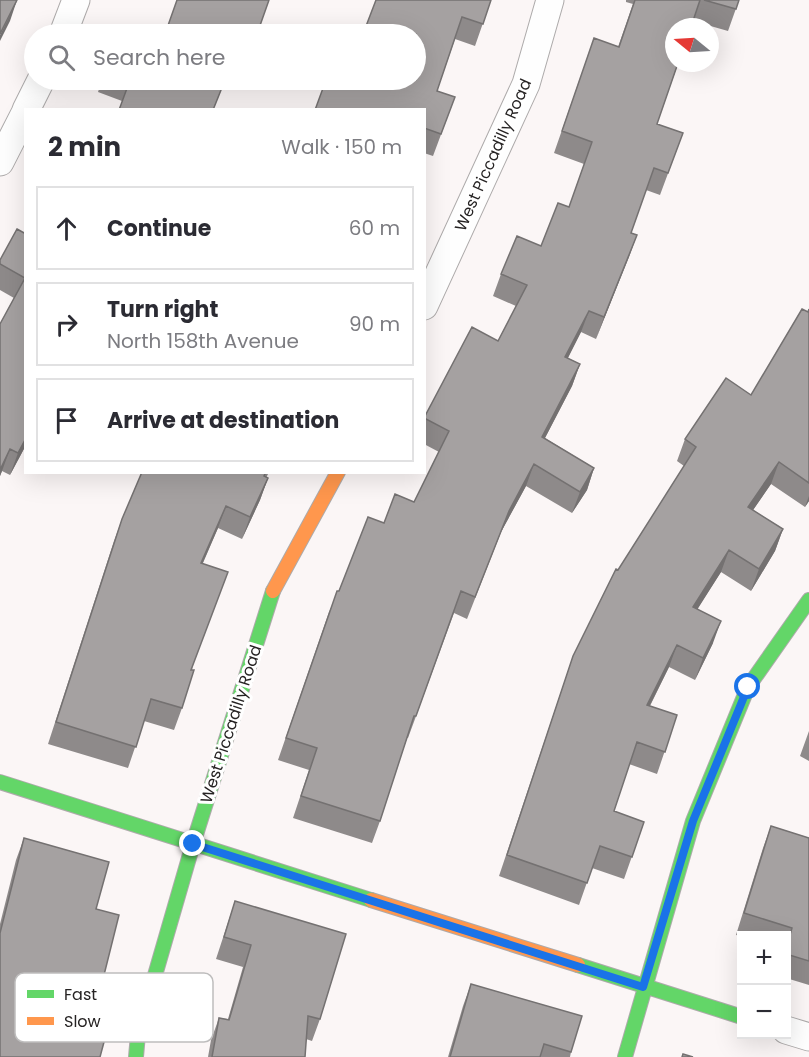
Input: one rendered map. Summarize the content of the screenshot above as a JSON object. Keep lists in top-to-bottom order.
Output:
{
  "streets": {
    "street": ["West Piccadilly Road"]
  },
  "legend": ["Fast", "Slow"],
  "north": "left",
  "page": {
    "search": "Search here",
    "heading": ["2 min", "Walk · 150 m"],
    "list": [
      ["Continue", "60 m"],
      ["Turn right", "North 158th Avenue", "90 m"],
      "Arrive at destination"
    ],
    "map_buttons": ["+", "−"]
  }
}
